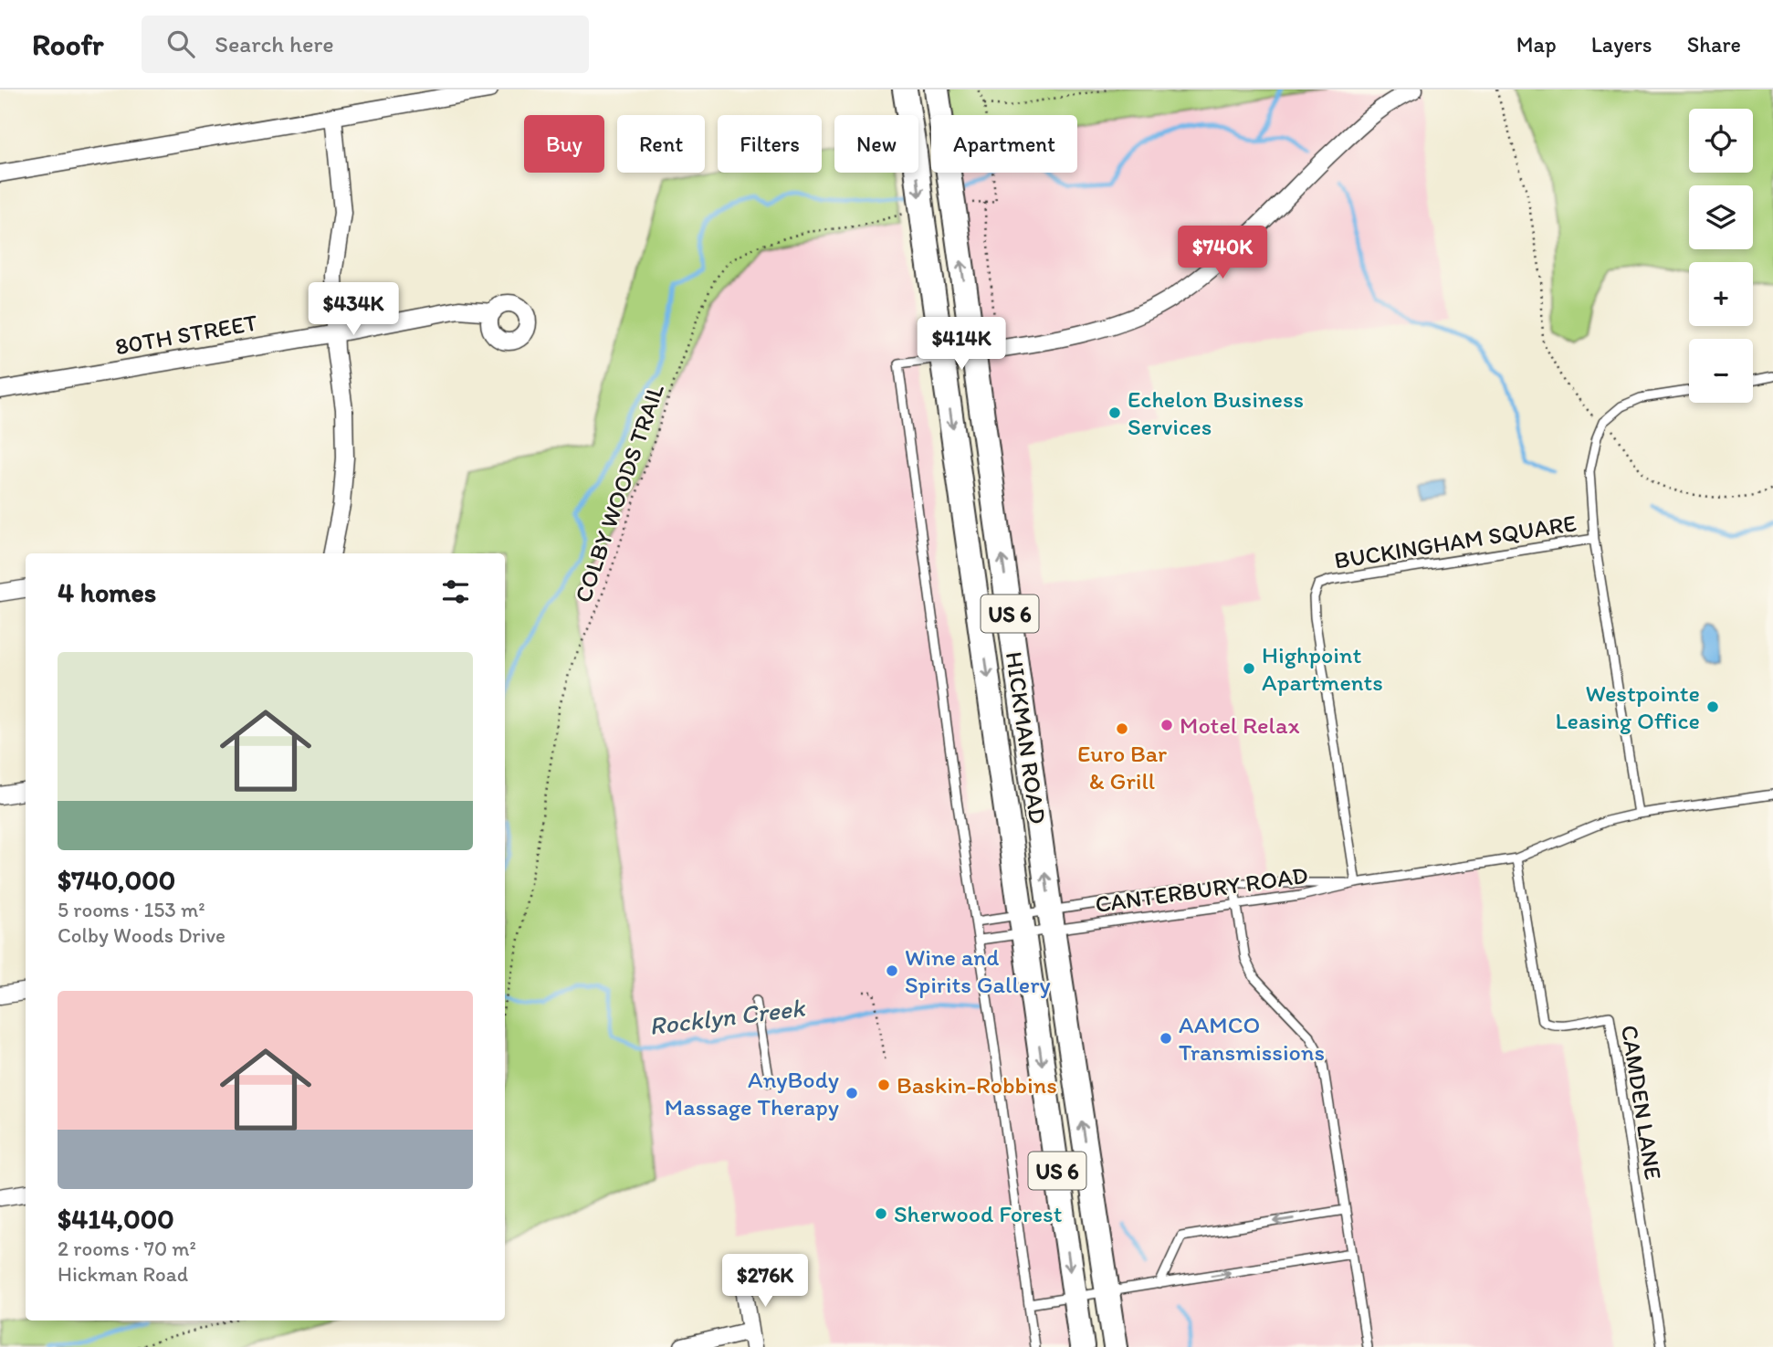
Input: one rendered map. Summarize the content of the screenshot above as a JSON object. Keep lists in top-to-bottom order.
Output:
{
  "streets": {
    "main road": ["US 6", "HICKMAN ROAD"],
    "street": ["80TH STREET"],
    "lane": ["BUCKINGHAM SQUARE", "CANTERBURY ROAD", "CAMDEN LANE"],
    "path": ["COLBY WOODS TRAIL"]
  },
  "crossings": [
    ["COLBY WOODS TRAIL", "HICKMAN ROAD"],
    ["BUCKINGHAM SQUARE", "CANTERBURY ROAD"],
    ["HICKMAN ROAD", "CANTERBURY ROAD"],
    ["CANTERBURY ROAD", "CAMDEN LANE"]
  ],
  "water": ["Rocklyn Creek"],
  "places": [
    "Echelon Business Services",
    "Highpoint Apartments",
    "Westpointe Leasing Office",
    "Motel Relax",
    "Euro Bar & Grill",
    "Wine and Spirits Gallery",
    "AAMCO Transmissions",
    "Baskin-Robbins",
    "AnyBody Massage Therapy",
    "Sherwood Forest"
  ],
  "page": {
    "header": "Roofr",
    "search": "Search here",
    "nav": ["Map", "Layers", "Share"],
    "map_buttons": ["+", "−"],
    "chip": [
      "Buy",
      "Rent",
      "Filters",
      "New",
      "Apartment"
    ],
    "price": [
      "$740K",
      "$434K",
      "$414K",
      "$276K"
    ],
    "heading": "4 homes",
    "list": [
      {
        "name": "$740,000",
        "note": "5 rooms · 153 m² · Colby Woods Drive"
      },
      {
        "name": "$414,000",
        "note": "2 rooms · 70 m² · Hickman Road"
      }
    ]
  }
}
